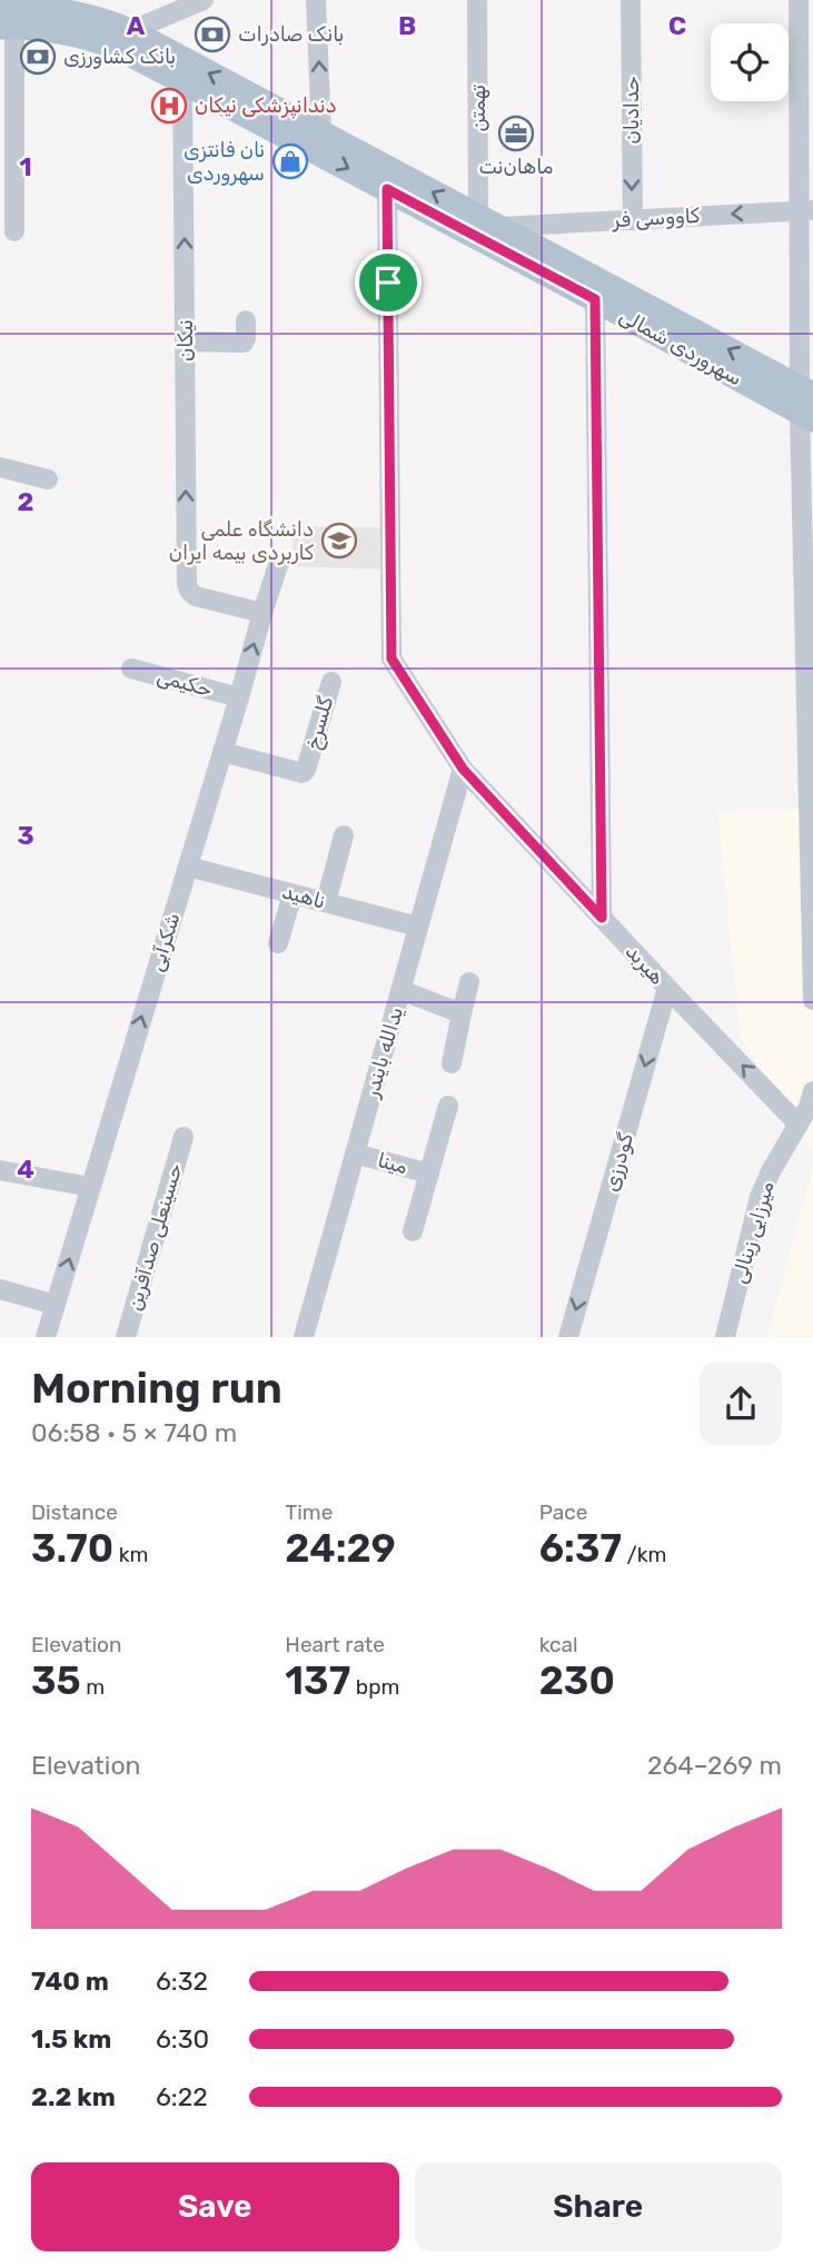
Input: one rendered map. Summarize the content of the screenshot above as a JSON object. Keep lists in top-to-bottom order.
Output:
{
  "streets": {
    "main road": ["سهروردی شمالی"],
    "street": [
      "تهمتن",
      "حدادیان",
      "کاووسی فر",
      "نیکان",
      "حکیمی",
      "گلسرخ",
      "ناهید",
      "شکرآبی",
      "هیربد",
      "یدالله بایندر",
      "گودرزی",
      "مینا",
      "میرزایی زینالی",
      "حسینعلی صدآفرین"
    ]
  },
  "crossings": [
    ["تهمتن", "کاووسی فر"],
    ["تهمتن", "سهروردی شمالی"],
    ["حدادیان", "کاووسی فر"],
    ["کاووسی فر", "سهروردی شمالی"],
    ["نیکان", "سهروردی شمالی"],
    ["نیکان", "شکرآبی"],
    ["سهروردی شمالی", "هیربد"],
    ["حکیمی", "شکرآبی"],
    ["گلسرخ", "شکرآبی"],
    ["ناهید", "شکرآبی"],
    ["ناهید", "یدالله بایندر"],
    ["هیربد", "یدالله بایندر"],
    ["هیربد", "گودرزی"],
    ["هیربد", "میرزایی زینالی"],
    ["یدالله بایندر", "مینا"]
  ],
  "one_way": ["کاووسی فر", "شکرآبی", "گودرزی"],
  "places": {
    "bank": ["بانک صادرات", "بانک کشاورزی"],
    "hospital": ["دندانپزشکی نیکان"],
    "office": ["ماهان‌نت"],
    "shop": ["نان فانتزی سهروردی"],
    "school or university": ["دانشگاه علمی کاربردی بیمه ایران"]
  },
  "page": {
    "heading": ["Morning run", "06:58 · 5 × 740 m"],
    "stats": [
      ["Distance", "3.70 km"],
      ["Time", "24:29"],
      ["Pace", "6:37 /km"],
      ["Elevation", "35 m"],
      ["Heart rate", "137 bpm"],
      ["kcal", "230"]
    ],
    "chart": ["Elevation", "264–269 m"],
    "list": [
      {
        "name": "740 m",
        "note": "6:32"
      },
      {
        "name": "1.5 km",
        "note": "6:30"
      },
      {
        "name": "2.2 km",
        "note": "6:22"
      }
    ],
    "buttons": ["Save", "Share"]
  },
  "grid": {
    "columns": ["A", "B", "C"],
    "rows": [
      "1",
      "2",
      "3",
      "4"
    ]
  }
}
